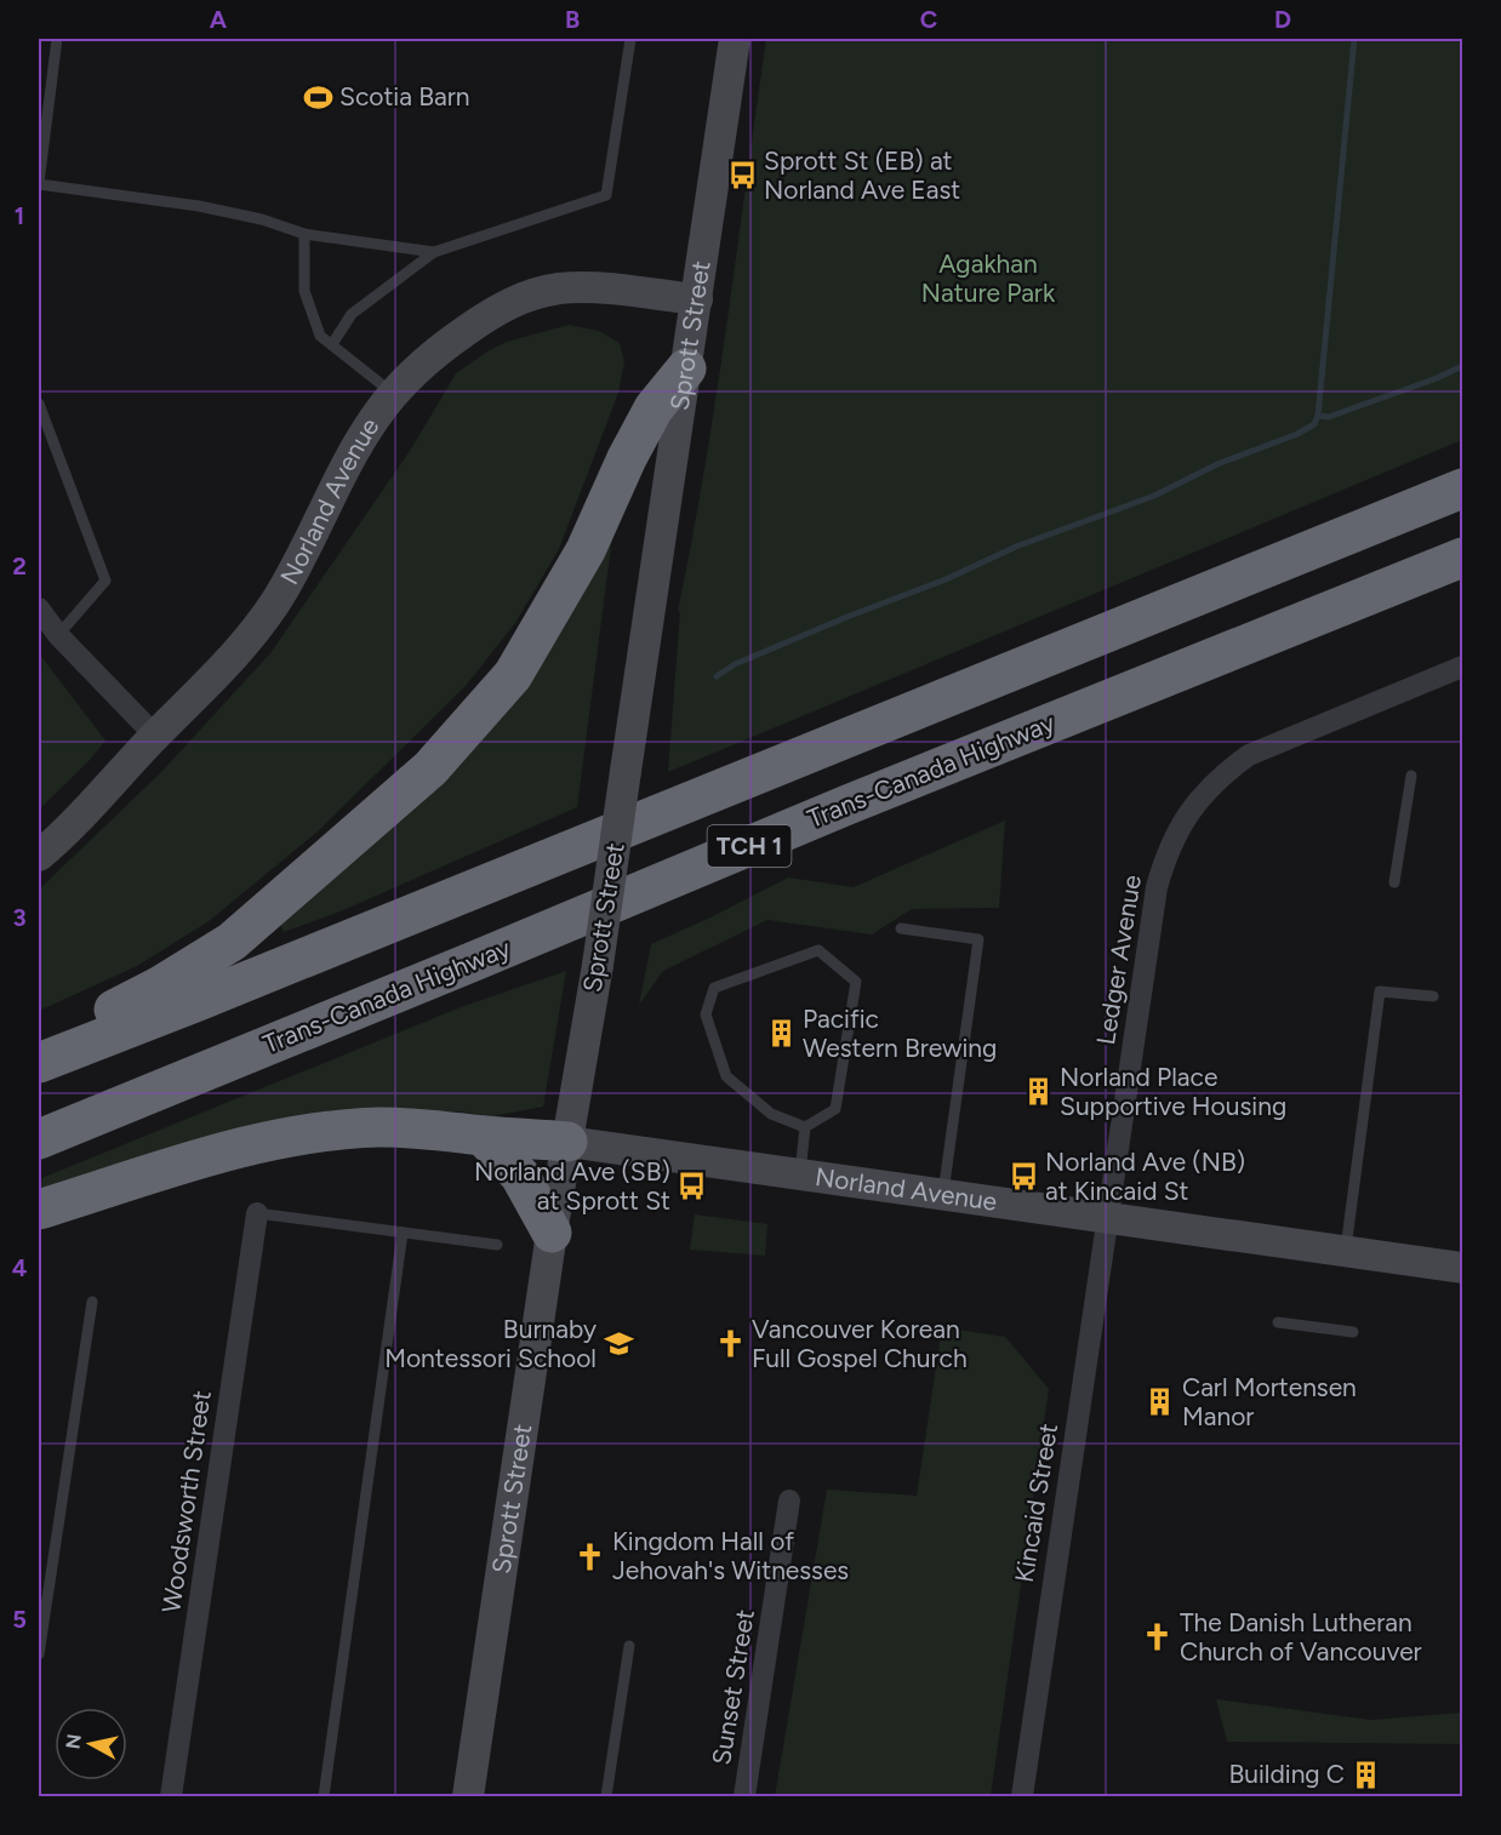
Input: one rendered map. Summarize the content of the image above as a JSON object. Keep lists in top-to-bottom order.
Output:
{
  "streets": {
    "highway": ["Trans-Canada Highway", "TCH 1"],
    "main road": ["Sprott Street", "Norland Avenue"],
    "street": [
      "Ledger Avenue",
      "Woodsworth Street",
      "Kincaid Street",
      "Sunset Street"
    ]
  },
  "crossings": [
    ["Sprott Street", "Norland Avenue"],
    ["Norland Avenue", "Ledger Avenue"],
    ["Norland Avenue", "Kincaid Street"],
    ["Ledger Avenue", "Kincaid Street"]
  ],
  "parks": ["Agakhan Nature Park"],
  "places": {
    "sports": ["Scotia Barn"],
    "bus stop": ["Sprott St (EB) at Norland Ave East", "Norland Ave (NB) at Kincaid St", "Norland Ave (SB) at Sprott St"],
    "building": [
      "Pacific Western Brewing",
      "Norland Place Supportive Housing",
      "Carl Mortensen Manor",
      "Building C"
    ],
    "school or university": ["Burnaby Montessori School"],
    "church": ["Vancouver Korean Full Gospel Church", "Kingdom Hall of Jehovah's Witnesses", "The Danish Lutheran Church of Vancouver"]
  },
  "north": "left",
  "grid": {
    "columns": [
      "A",
      "B",
      "C",
      "D"
    ],
    "rows": [
      "1",
      "2",
      "3",
      "4",
      "5"
    ]
  }
}
